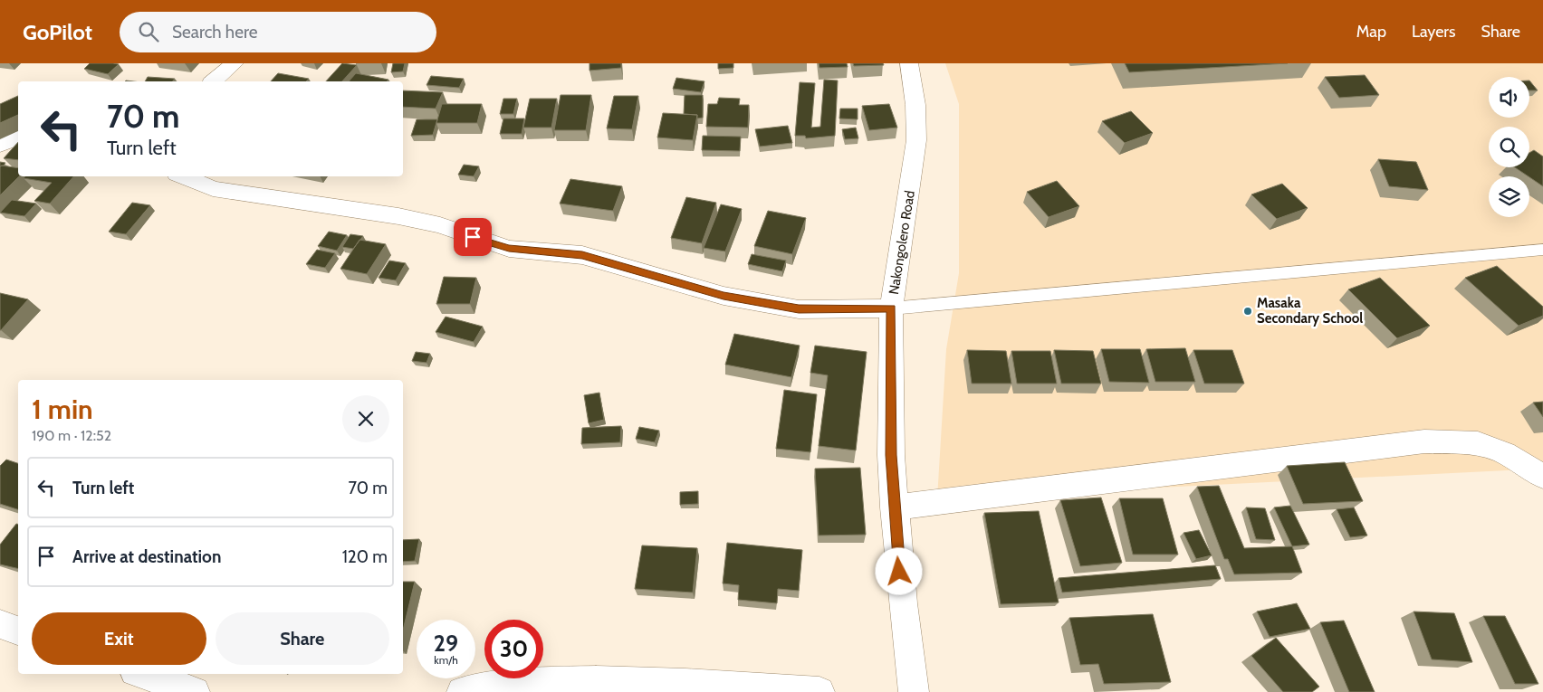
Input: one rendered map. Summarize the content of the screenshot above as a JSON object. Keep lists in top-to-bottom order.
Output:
{
  "streets": {
    "street": ["Nakongolero Road"]
  },
  "places": ["Masaka Secondary School"],
  "page": {
    "header": "GoPilot",
    "search": "Search here",
    "nav": ["Map", "Layers", "Share"],
    "turn": ["70 m", "Turn left"],
    "heading": ["1 min", "190 m · 12:52"],
    "list": [
      {
        "name": "Turn left",
        "value": "70 m"
      },
      {
        "name": "Arrive at destination",
        "value": "120 m"
      }
    ],
    "buttons": ["Exit", "Share"],
    "speed": "29 km/h",
    "limit": "30"
  }
}
